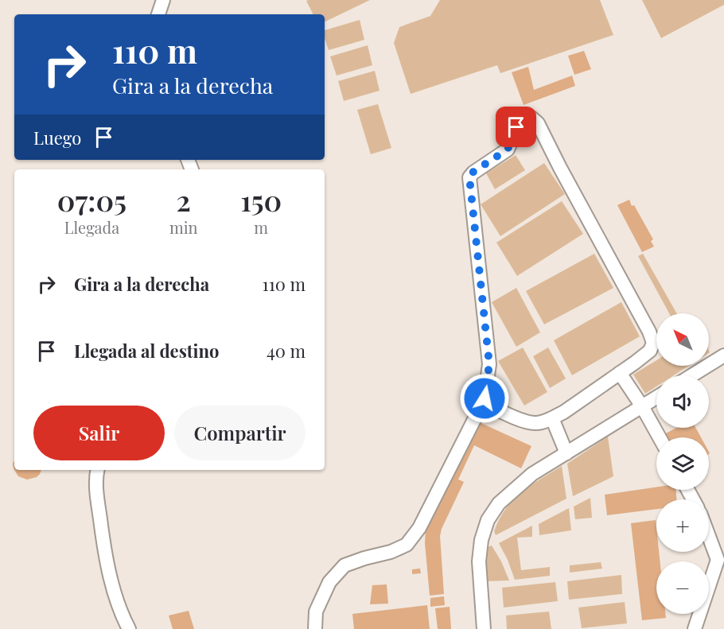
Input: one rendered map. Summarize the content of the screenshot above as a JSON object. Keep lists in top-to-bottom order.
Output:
{
  "north": "top left",
  "page": {
    "turn": ["110 m", "Gira a la derecha"],
    "then": "Luego",
    "eta": [
      "07:05",
      "Llegada",
      "2",
      "min",
      "150",
      "m"
    ],
    "list": [
      {
        "name": "Gira a la derecha",
        "value": "110 m"
      },
      {
        "name": "Llegada al destino",
        "value": "40 m"
      }
    ],
    "map_buttons": ["+", "−"],
    "buttons": ["Salir", "Compartir"]
  }
}
